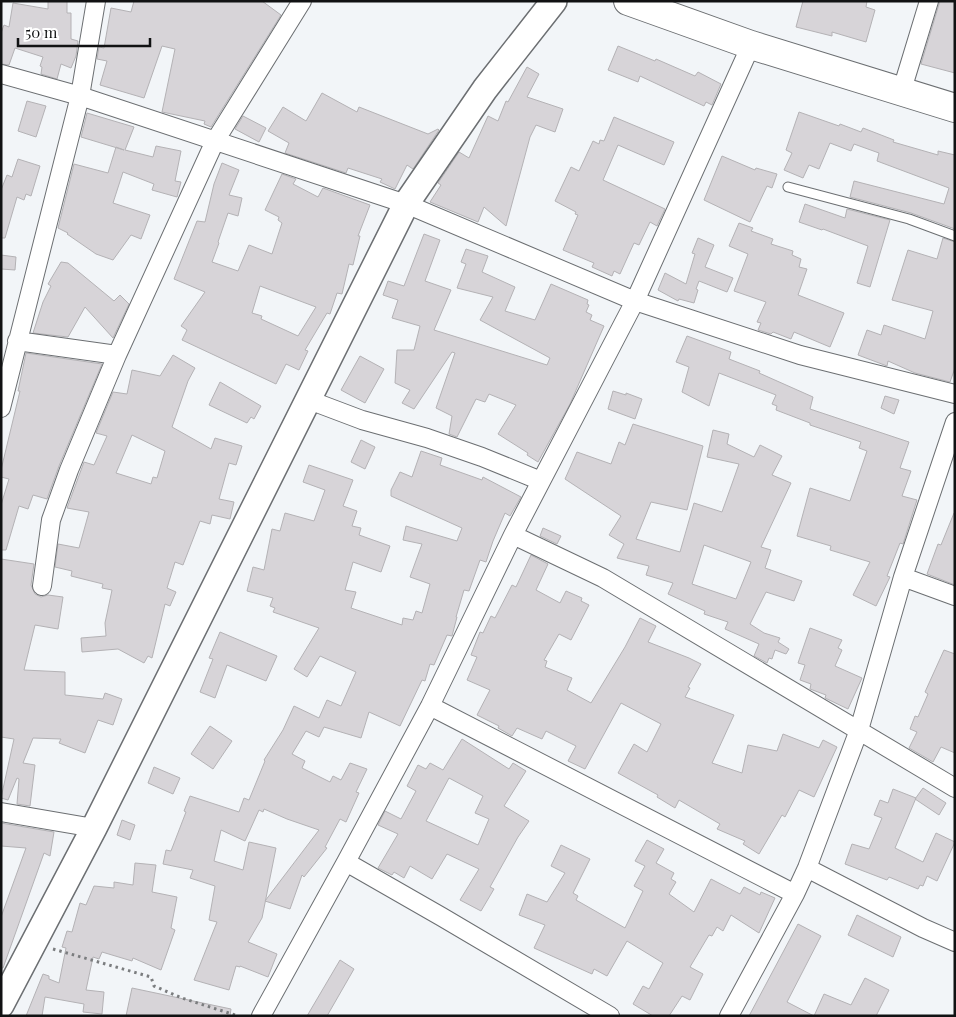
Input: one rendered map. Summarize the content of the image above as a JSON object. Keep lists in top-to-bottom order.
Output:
{
  "scale_bar": "50 m"
}
